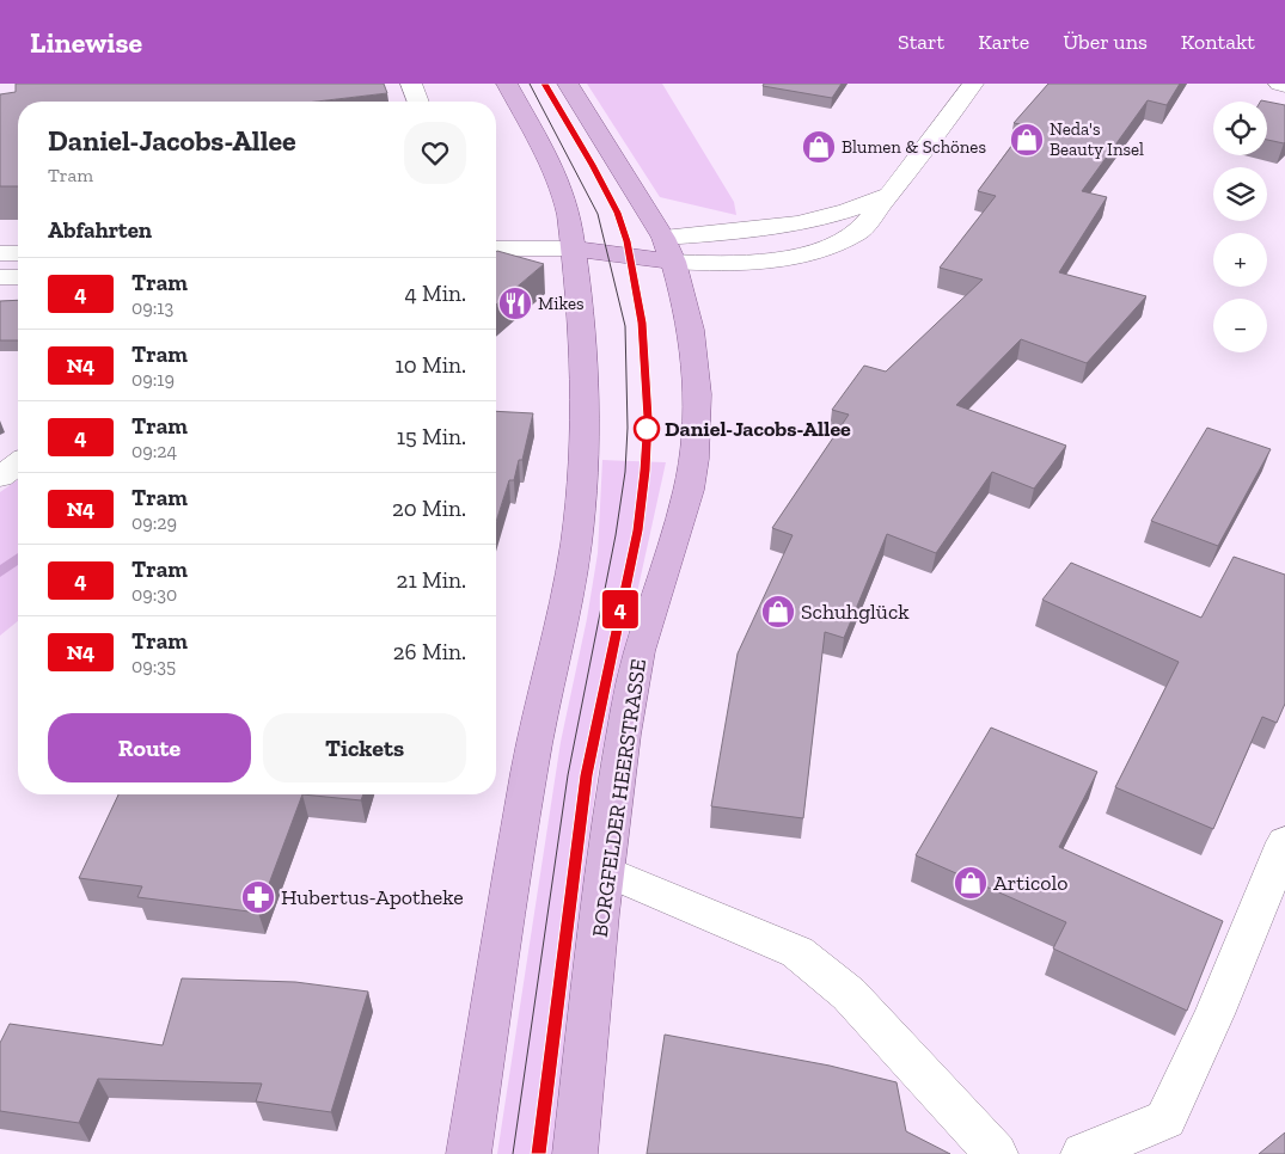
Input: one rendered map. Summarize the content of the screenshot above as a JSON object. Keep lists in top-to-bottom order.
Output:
{
  "streets": {
    "main road": ["BORGFELDER HEERSTRASSE"]
  },
  "places": {
    "shop": [
      "Neda's Beauty Insel",
      "Blumen & Schönes",
      "Schuhglück",
      "Articolo"
    ],
    "restaurant": ["Mikes"],
    "other": ["Daniel-Jacobs-Allee"],
    "pharmacy": ["Hubertus-Apotheke"]
  },
  "lines": ["tram line 4"],
  "page": {
    "header": "Linewise",
    "nav": [
      "Start",
      "Karte",
      "Über uns",
      "Kontakt"
    ],
    "on_map": "4",
    "map_buttons": ["+", "−"],
    "heading": [
      ["Daniel-Jacobs-Allee", "Tram"],
      "Abfahrten"
    ],
    "list": [
      {
        "mark": "4",
        "name": "Tram",
        "note": "09:13",
        "value": "4 Min."
      },
      {
        "mark": "N4",
        "name": "Tram",
        "note": "09:19",
        "value": "10 Min."
      },
      {
        "mark": "4",
        "name": "Tram",
        "note": "09:24",
        "value": "15 Min."
      },
      {
        "mark": "N4",
        "name": "Tram",
        "note": "09:29",
        "value": "20 Min."
      },
      {
        "mark": "4",
        "name": "Tram",
        "note": "09:30",
        "value": "21 Min."
      },
      {
        "mark": "N4",
        "name": "Tram",
        "note": "09:35",
        "value": "26 Min."
      }
    ],
    "buttons": ["Route", "Tickets"]
  }
}
